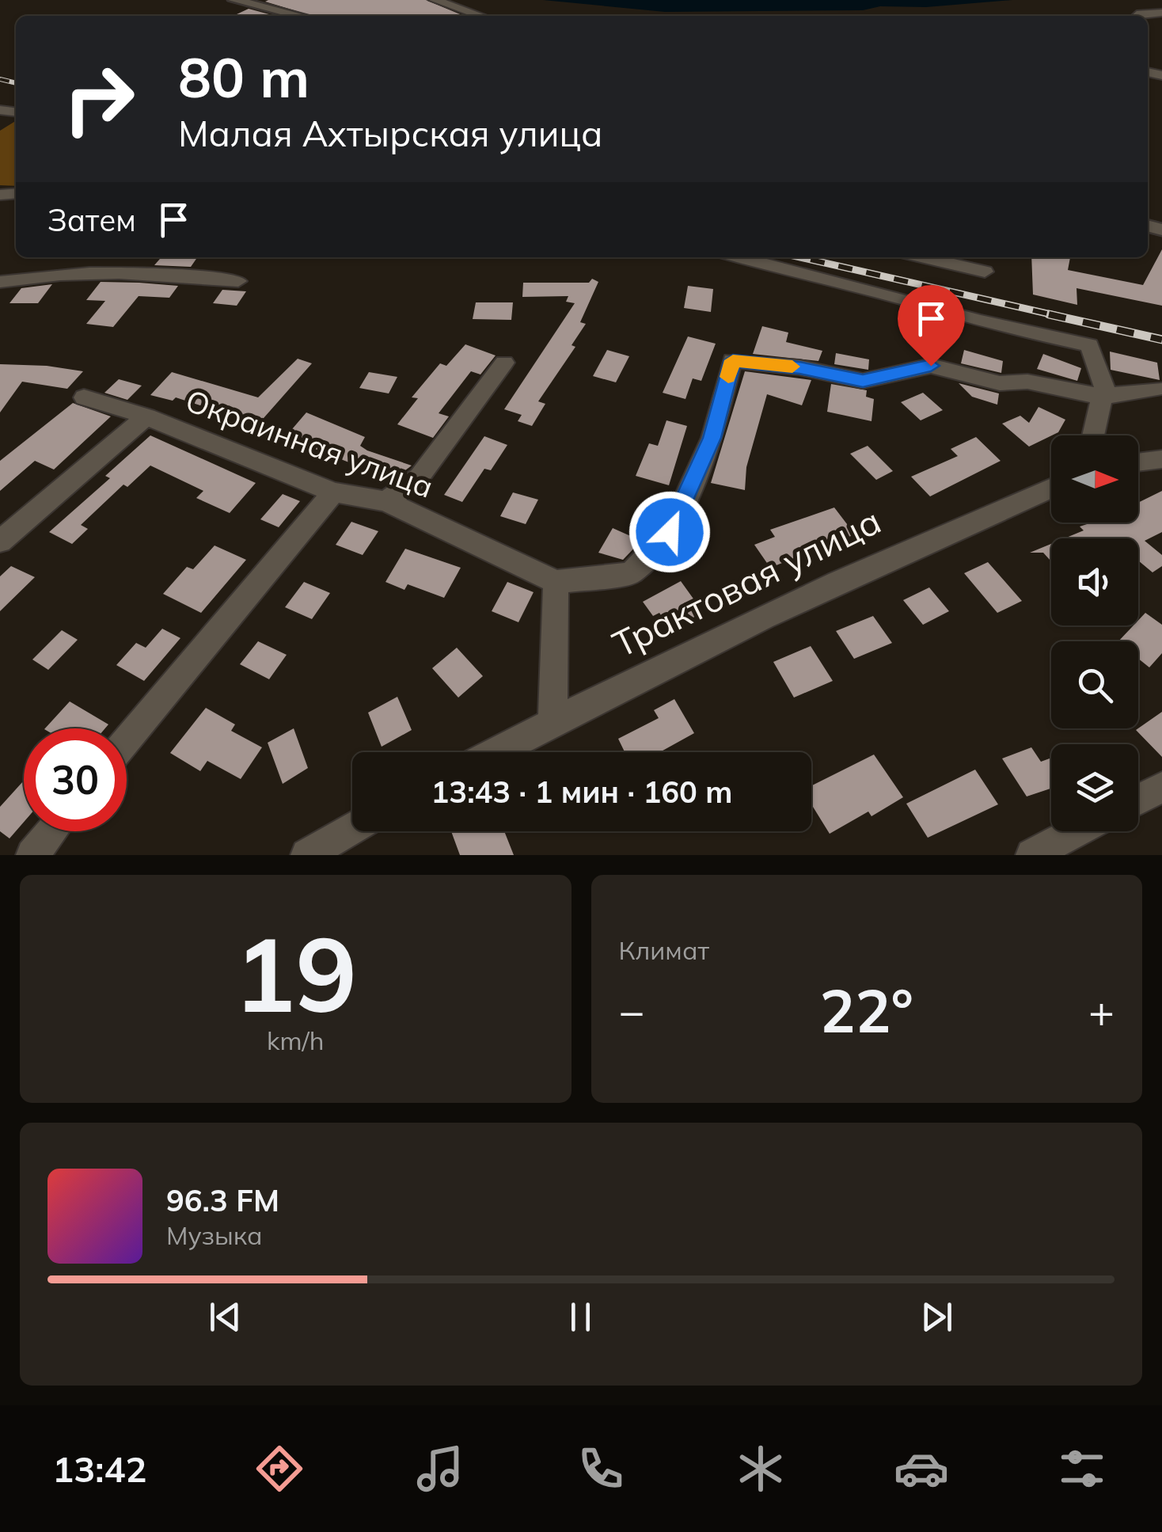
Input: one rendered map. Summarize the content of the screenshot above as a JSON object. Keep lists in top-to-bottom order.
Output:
{
  "streets": {
    "street": ["Окраинная улица", "Трактовая улица"]
  },
  "north": "right",
  "page": {
    "turn": ["80 m", "Малая Ахтырская улица"],
    "then": "Затем",
    "limit": "30",
    "trip": "13:43 · 1 мин · 160 m",
    "tile": [
      ["19", "km/h"],
      "Климат"
    ],
    "heat": ["−", "22°", "+"],
    "song": ["96.3 FM", "Музыка"],
    "tabs": "13:42"
  }
}
